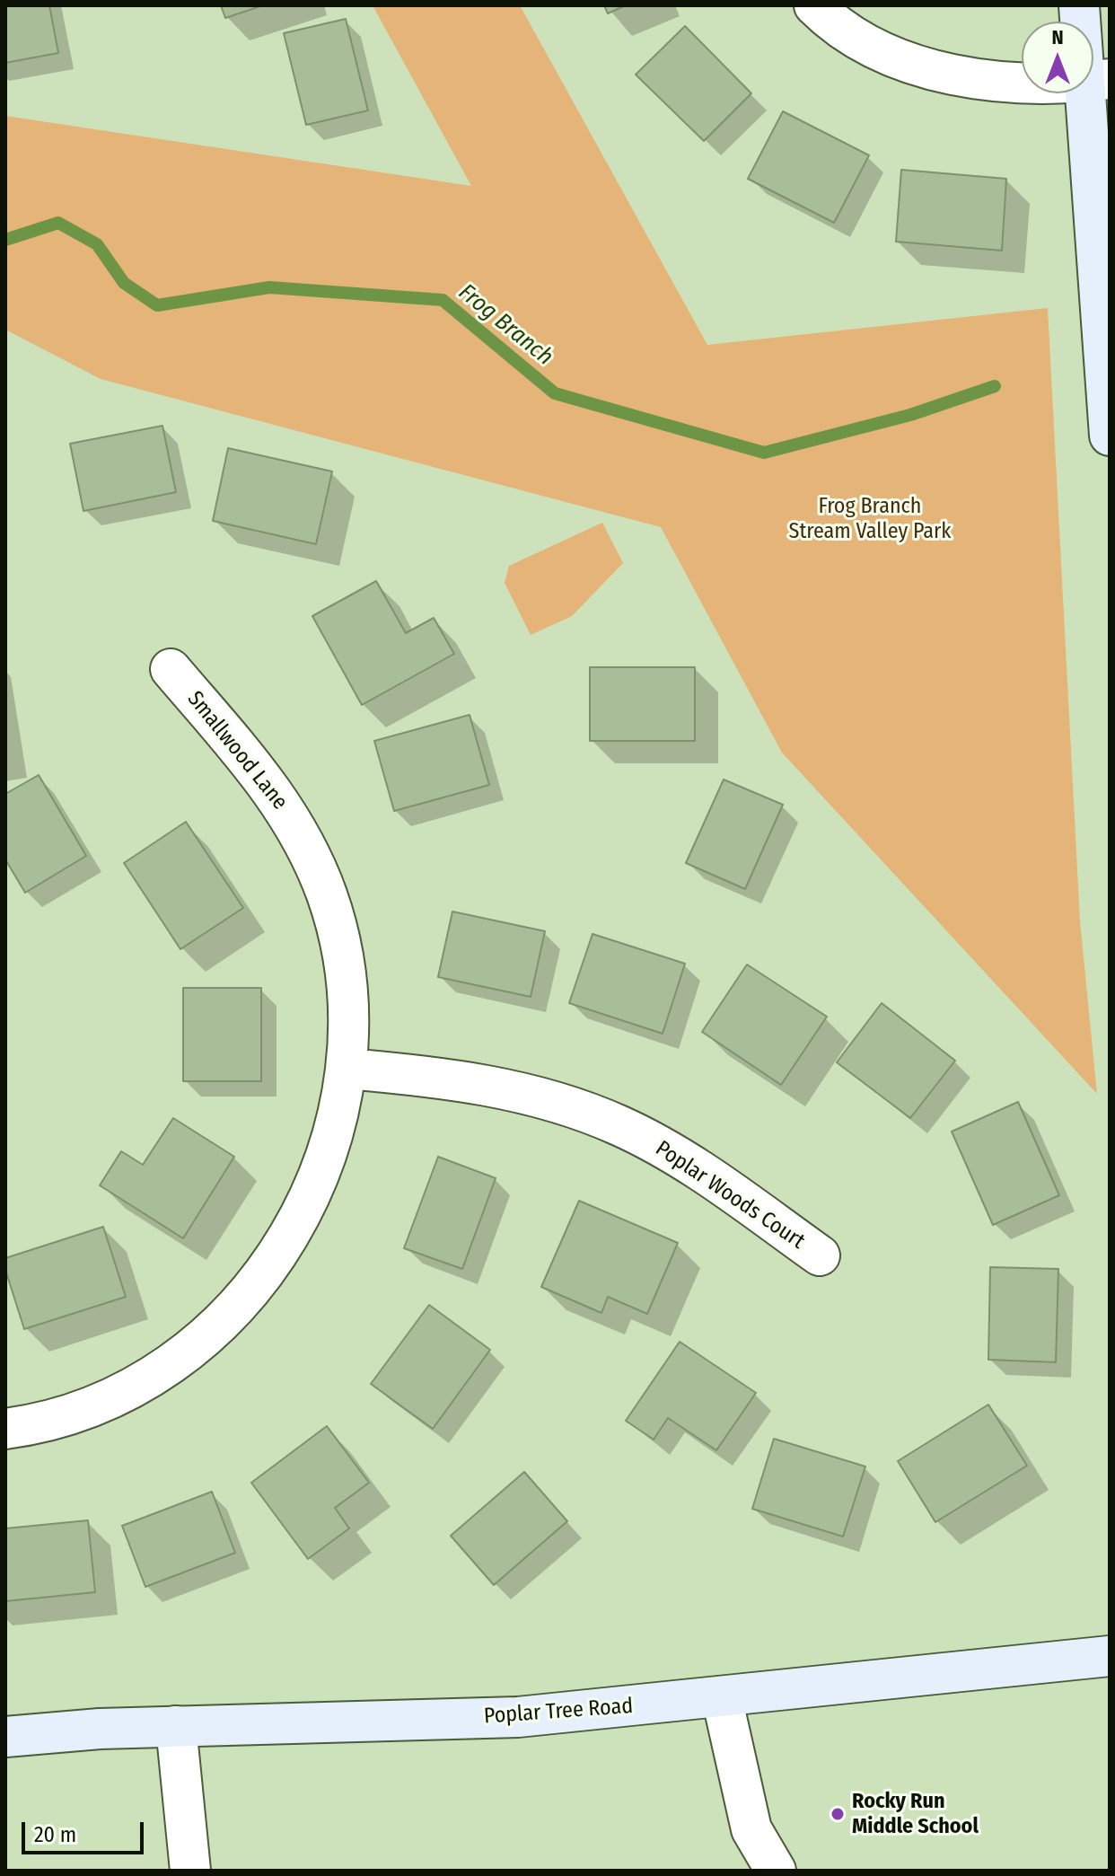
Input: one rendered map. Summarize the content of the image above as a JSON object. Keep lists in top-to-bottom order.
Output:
{
  "streets": {
    "main road": ["Poplar Tree Road"],
    "street": ["Smallwood Lane", "Poplar Woods Court"]
  },
  "crossings": [
    ["Smallwood Lane", "Poplar Woods Court"]
  ],
  "water": ["Frog Branch"],
  "parks": ["Frog Branch Stream Valley Park"],
  "places": ["Rocky Run Middle School"],
  "scale_bar": "20 m",
  "north": "top"
}
